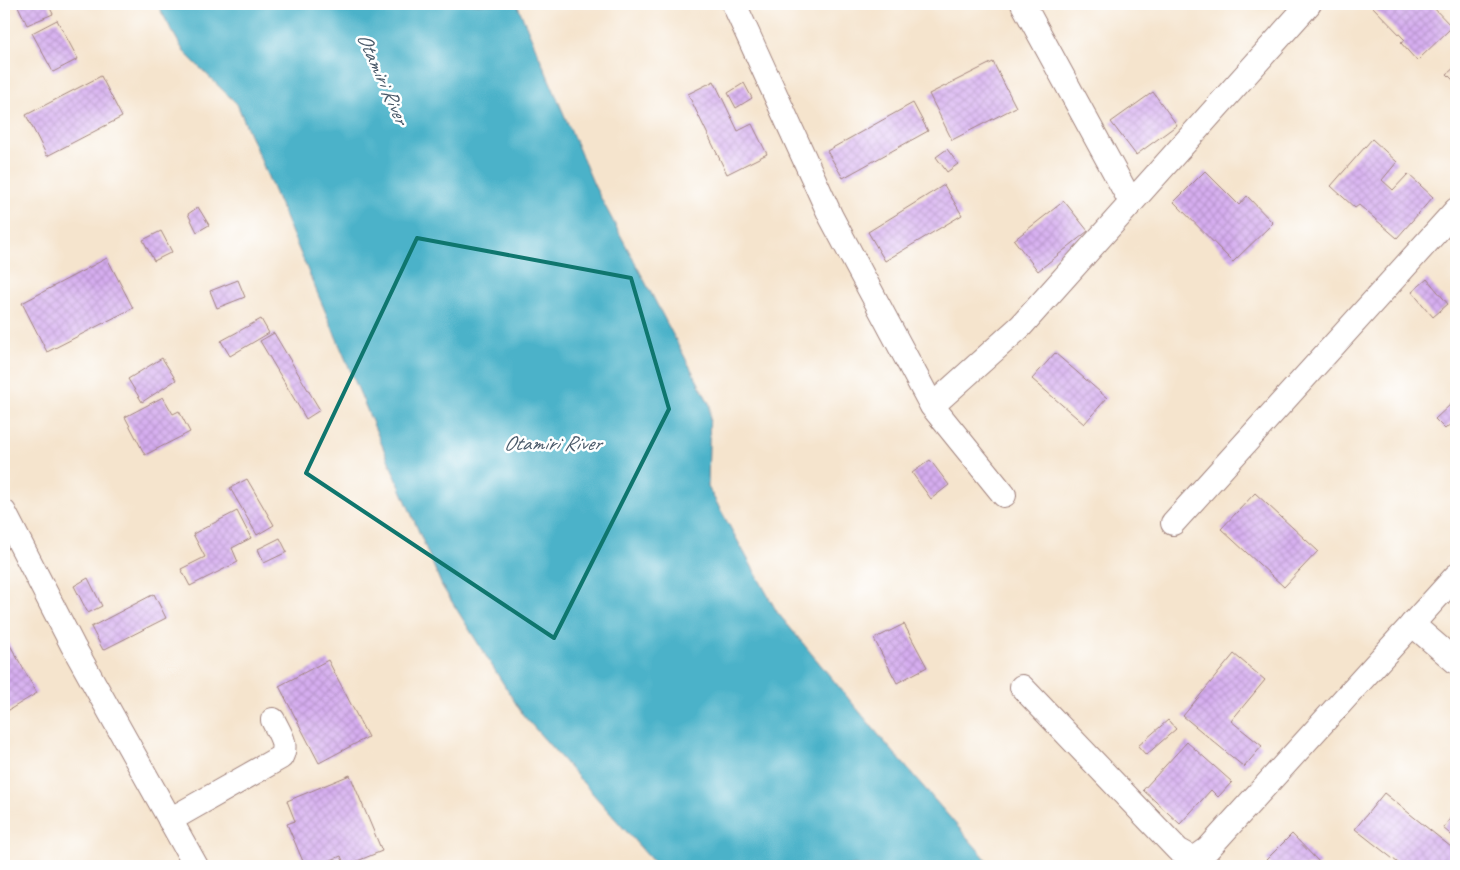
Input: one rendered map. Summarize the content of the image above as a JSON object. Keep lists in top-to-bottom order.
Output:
{
  "water": ["Otamiri River"]
}
